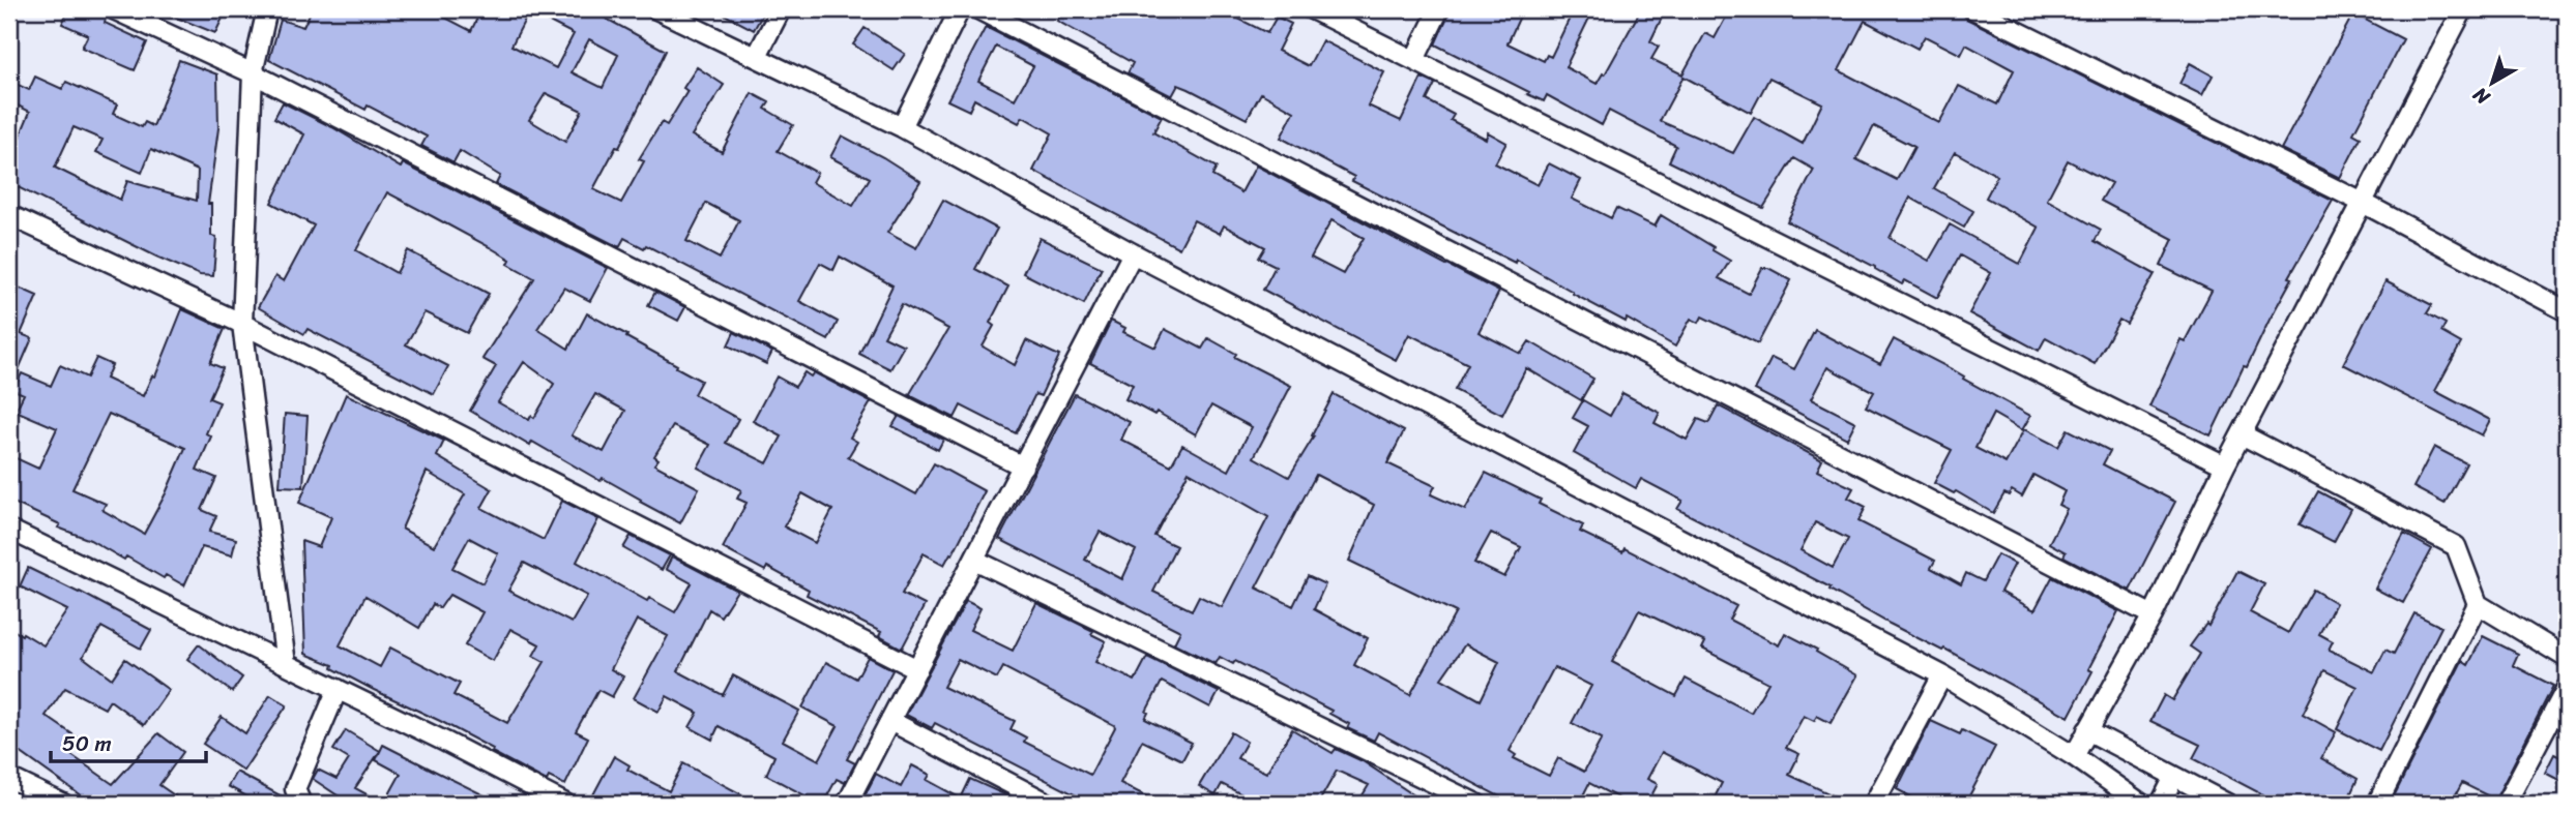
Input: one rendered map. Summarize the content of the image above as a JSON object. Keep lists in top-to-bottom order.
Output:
{
  "scale_bar": "50 m",
  "north": "bottom left"
}
